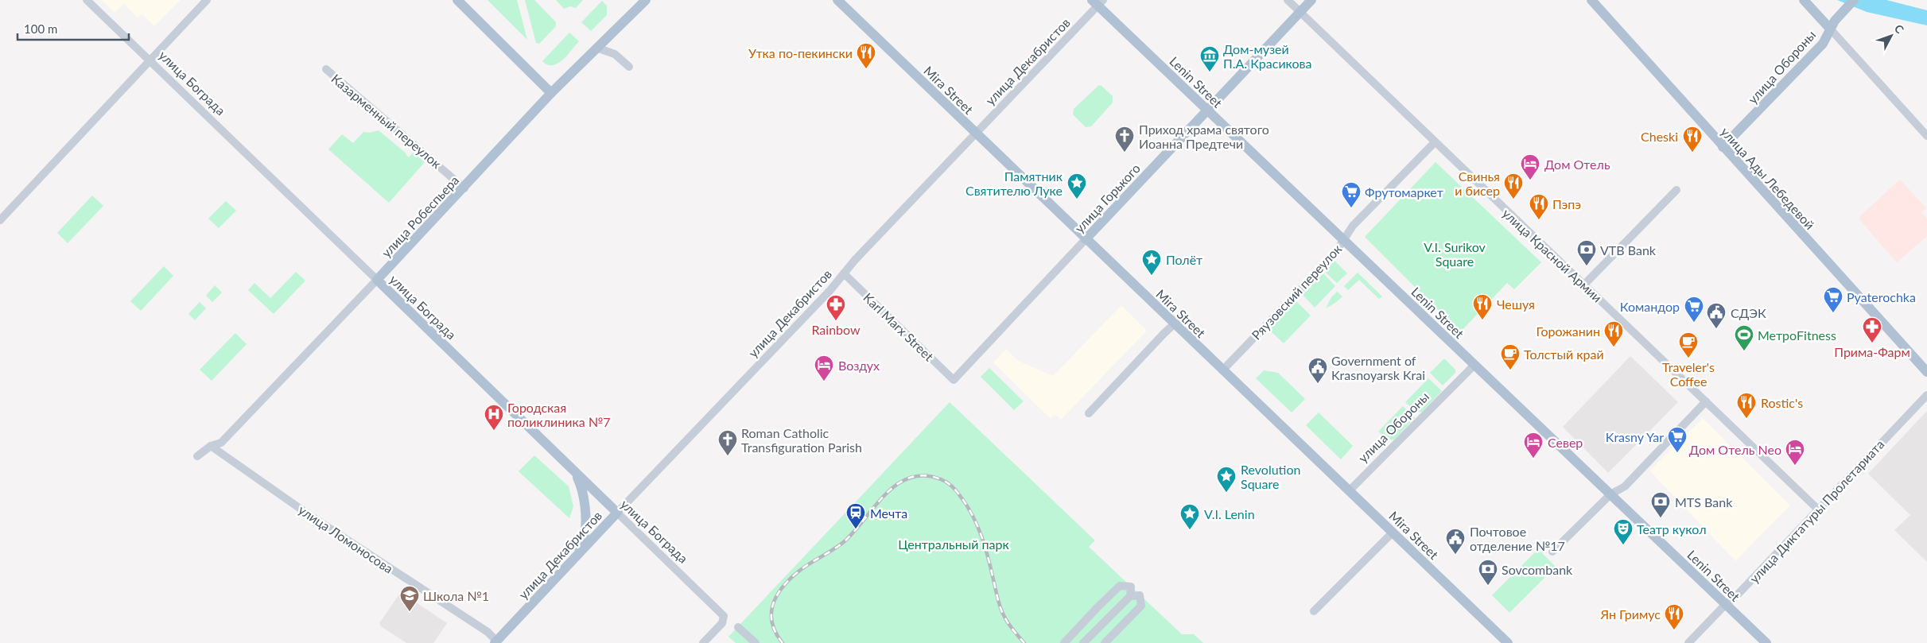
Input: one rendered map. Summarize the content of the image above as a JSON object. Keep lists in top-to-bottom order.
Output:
{
  "streets": {
    "main road": [
      "улица Декабристов",
      "улица Обороны",
      "Lenin Street",
      "улица Бограда",
      "Mira Street",
      "улица Ады Лебедевой",
      "улица Горького",
      "улица Робеспьера"
    ],
    "street": [
      "Казарменный переулок",
      "улица Красной Армии",
      "Ряузовский переулок",
      "Karl Marx Street",
      "улица Диктатуры Пролетариата",
      "улица Ломоносова"
    ]
  },
  "crossings": [
    ["улица Декабристов", "Lenin Street"],
    ["улица Декабристов", "улица Бограда"],
    ["улица Декабристов", "Mira Street"],
    ["улица Декабристов", "Karl Marx Street"],
    ["улица Декабристов", "улица Ломоносова"],
    ["улица Обороны", "Lenin Street"],
    ["улица Обороны", "Mira Street"],
    ["улица Обороны", "улица Ады Лебедевой"],
    ["Lenin Street", "улица Горького"],
    ["Lenin Street", "Ряузовский переулок"],
    ["Lenin Street", "улица Диктатуры Пролетариата"],
    ["улица Бограда", "улица Робеспьера"],
    ["Mira Street", "улица Горького"],
    ["Mira Street", "Ряузовский переулок"],
    ["Казарменный переулок", "улица Робеспьера"],
    ["улица Горького", "улица Красной Армии"],
    ["улица Горького", "Karl Marx Street"],
    ["улица Робеспьера", "улица Ломоносова"],
    ["улица Красной Армии", "Ряузовский переулок"],
    ["улица Красной Армии", "улица Диктатуры Пролетариата"]
  ],
  "parks": ["V.I. Surikov Square", "Центральный парк"],
  "places": {
    "restaurant": [
      "Утка по-пекински",
      "Cheski",
      "Свинья и бисер",
      "Пэпэ",
      "Чешуя",
      "Горожанин",
      "Rostic's",
      "Ян Гримус"
    ],
    "museum": ["Дом-музей П.А. Красикова"],
    "church": ["Приход храма святого Иоанна Предтечи", "Roman Catholic Transfiguration Parish"],
    "hotel": [
      "Дом Отель",
      "Воздух",
      "Север",
      "Дом Отель Neo"
    ],
    "place": [
      "Памятник Святителю Луке",
      "Полёт",
      "Revolution Square",
      "V.I. Lenin"
    ],
    "supermarket": [
      "Фрутомаркет",
      "Pyaterochka",
      "Командор",
      "Krasny Yar"
    ],
    "bank": ["VTB Bank", "MTS Bank", "Sovcombank"],
    "pharmacy": ["Rainbow", "Прима-Фарм"],
    "public building": ["СДЭК", "Government of Krasnoyarsk Krai", "Почтовое отделение №17"],
    "sports": ["МетроFitness"],
    "cafe": ["Traveler's Coffee", "Толстый край"],
    "hospital": ["Городская поликлиника №7"],
    "station": ["Мечта"],
    "theatre": ["Театр кукол"],
    "school or university": ["Школа №1"]
  },
  "scale_bar": "100 m",
  "north": "top right"
}
